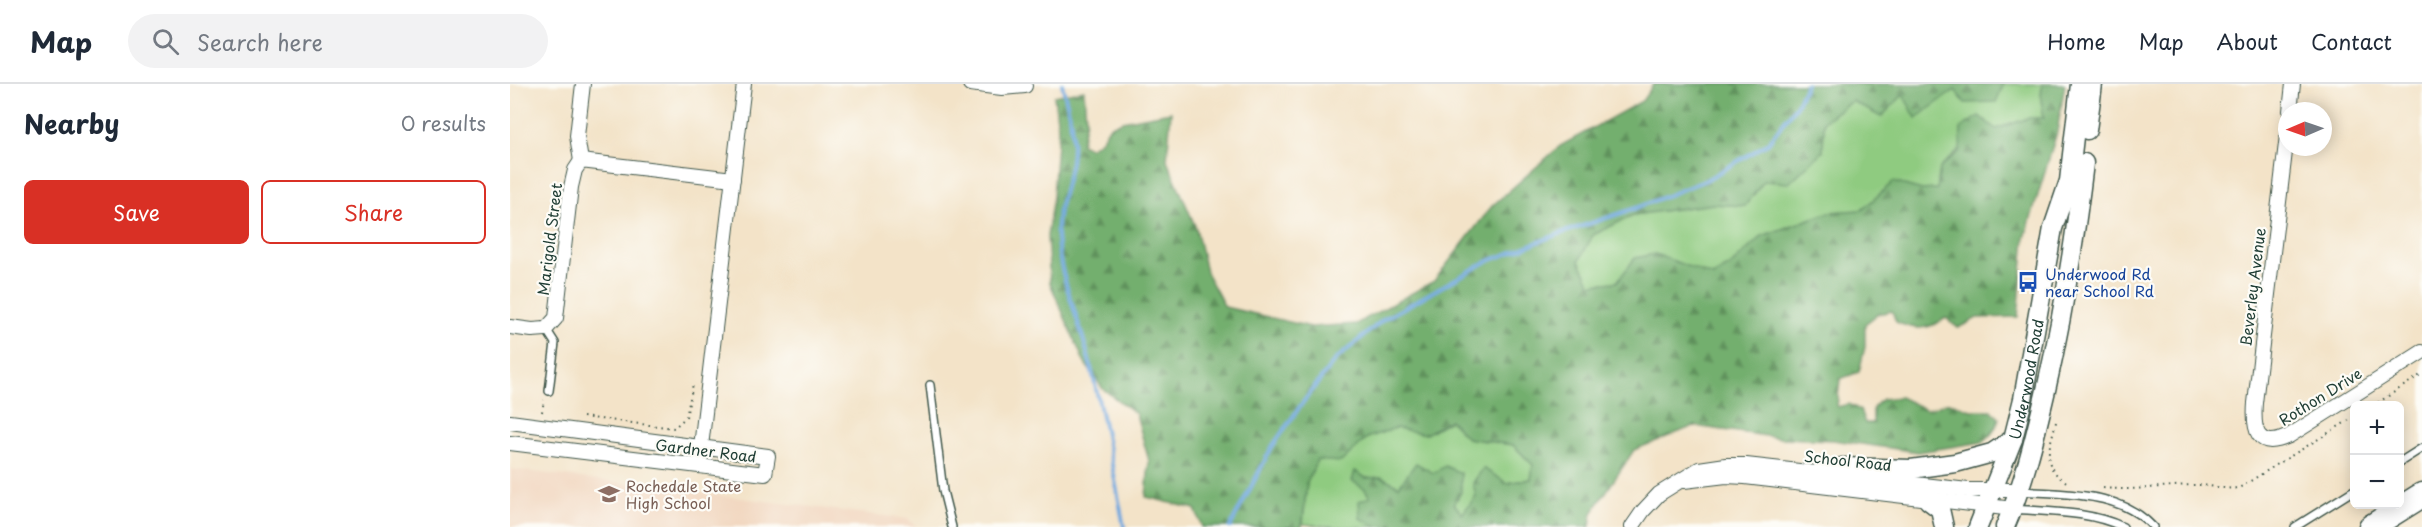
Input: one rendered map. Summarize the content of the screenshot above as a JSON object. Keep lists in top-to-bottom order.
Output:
{
  "streets": {
    "main road": ["Underwood Road"],
    "street": [
      "Marigold Street",
      "Beverley Avenue",
      "Rothon Drive",
      "Gardner Road",
      "School Road"
    ]
  },
  "crossings": [
    ["Beverley Avenue", "Rothon Drive"],
    ["Underwood Road", "School Road"]
  ],
  "places": {
    "bus stop": ["Underwood Rd near School Rd"],
    "school or university": ["Rochedale State High School"]
  },
  "north": "left",
  "page": {
    "header": "Map",
    "search": "Search here",
    "nav": [
      "Home",
      "Map",
      "About",
      "Contact"
    ],
    "heading": ["Nearby", "0 results"],
    "buttons": ["Save", "Share"],
    "map_buttons": ["+", "−"]
  }
}
